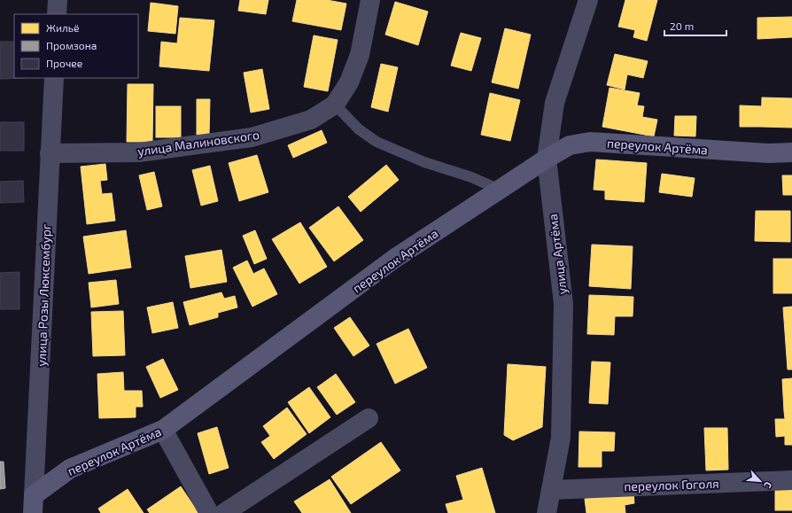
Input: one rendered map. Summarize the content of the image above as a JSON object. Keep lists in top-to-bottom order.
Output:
{
  "streets": {
    "street": [
      "улица Малиновского",
      "переулок Артёма",
      "улица Артёма",
      "улица Розы Люксембург",
      "переулок Гоголя"
    ]
  },
  "crossings": [
    ["улица Малиновского", "улица Розы Люксембург"],
    ["переулок Артёма", "улица Артёма"],
    ["переулок Артёма", "улица Розы Люксембург"],
    ["улица Артёма", "переулок Гоголя"]
  ],
  "legend": ["Жильё", "Промзона", "Прочее"],
  "scale_bar": "20 m",
  "north": "bottom right"
}
